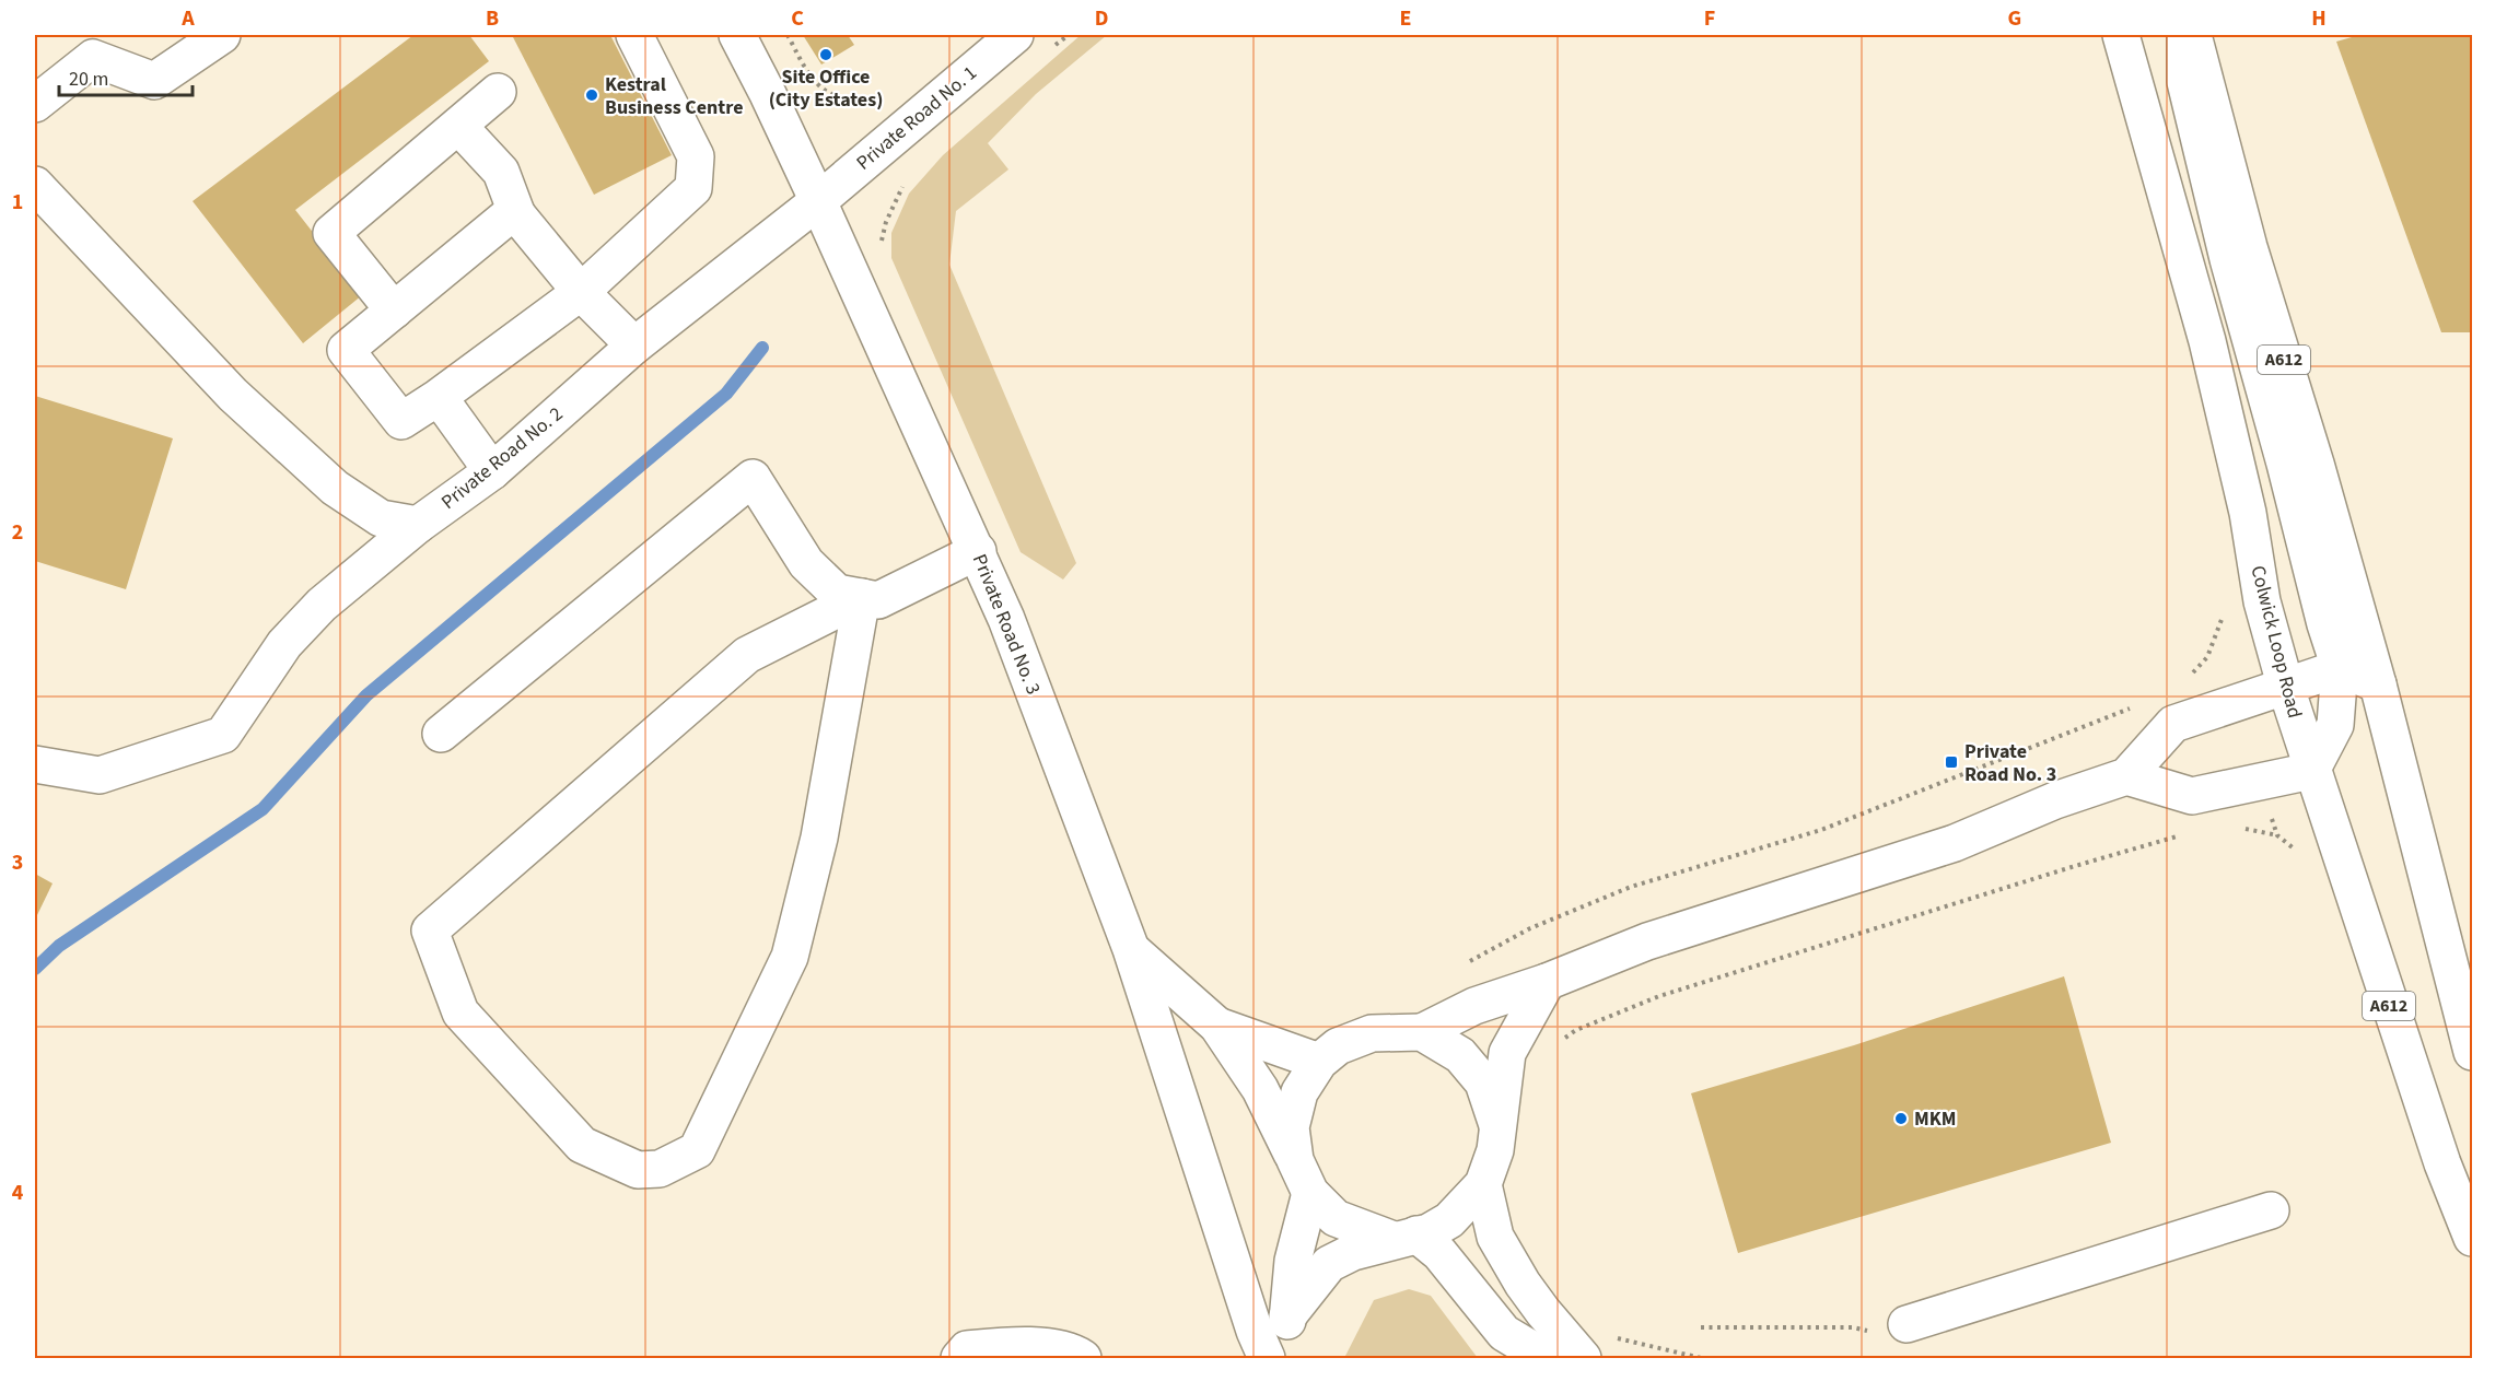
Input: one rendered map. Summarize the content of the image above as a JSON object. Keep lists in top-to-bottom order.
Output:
{
  "streets": {
    "street": [
      "Private Road No. 1",
      "A612",
      "Private Road No. 2",
      "Private Road No. 3",
      "Colwick Loop Road"
    ]
  },
  "crossings": [
    ["Private Road No. 1", "Private Road No. 2"],
    ["Private Road No. 1", "Private Road No. 3"],
    ["Private Road No. 2", "Private Road No. 3"]
  ],
  "places": {
    "other": ["Site Office (City Estates)", "Kestral Business Centre", "MKM"],
    "transit": ["Private Road No. 3"]
  },
  "scale_bar": "20 m",
  "grid": {
    "columns": [
      "A",
      "B",
      "C",
      "D",
      "E",
      "F",
      "G",
      "H"
    ],
    "rows": [
      "1",
      "2",
      "3",
      "4"
    ]
  }
}
